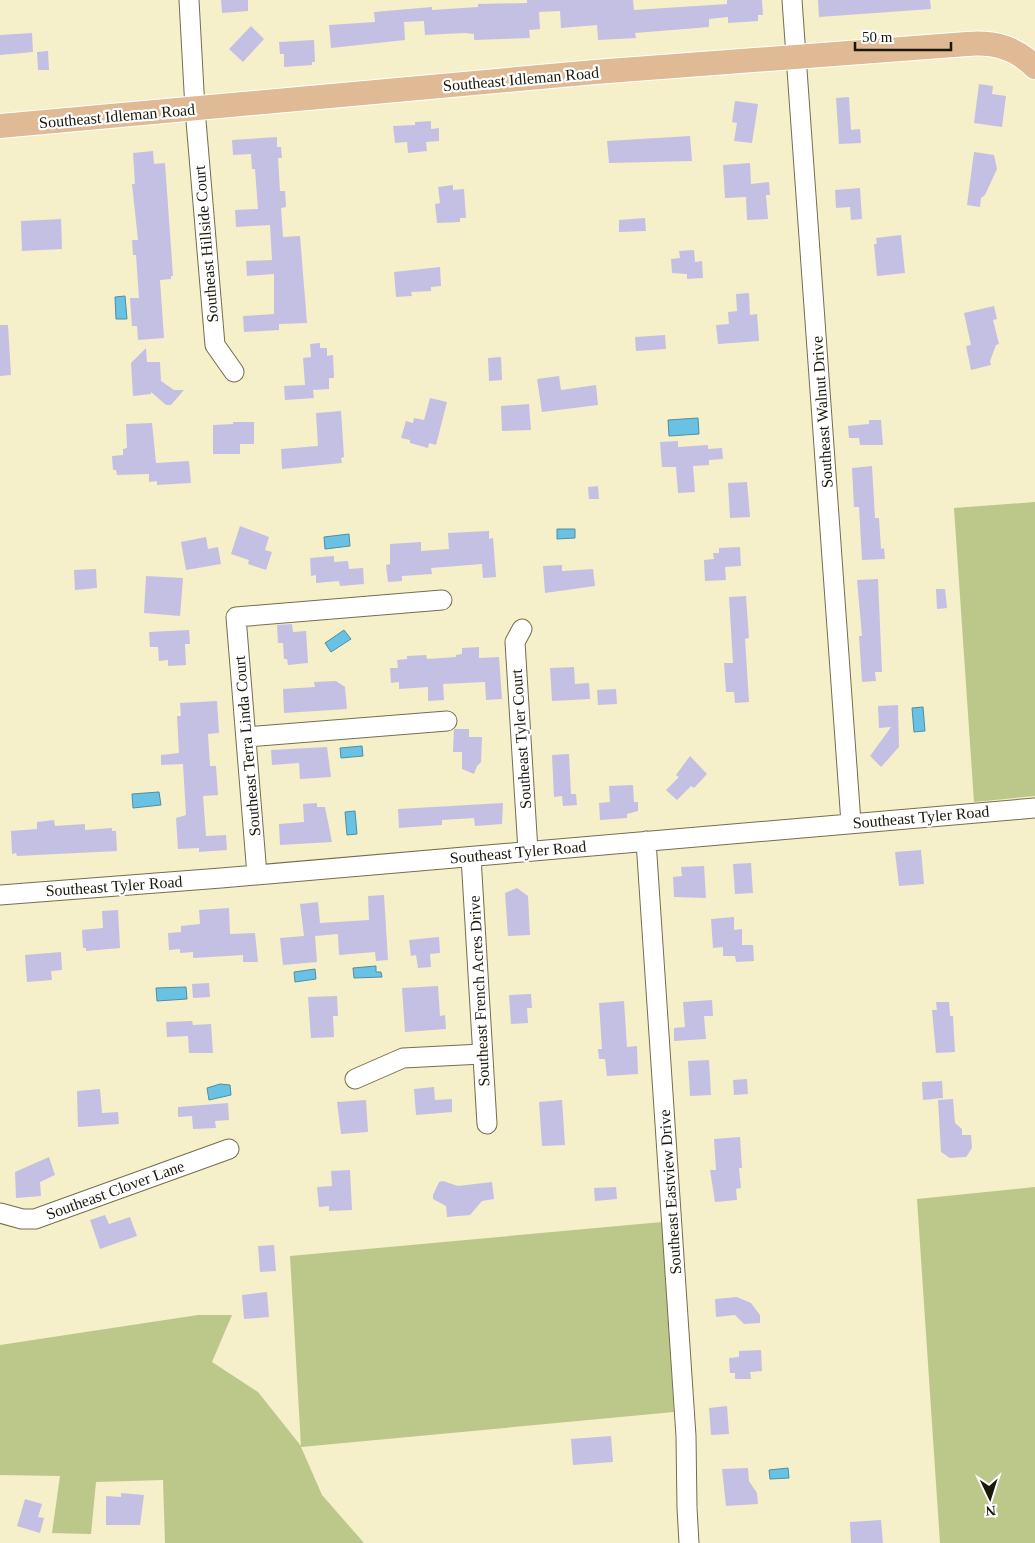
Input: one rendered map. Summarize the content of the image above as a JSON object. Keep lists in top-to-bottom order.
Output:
{
  "streets": {
    "main road": ["Southeast Idleman Road"],
    "street": [
      "Southeast Hillside Court",
      "Southeast Walnut Drive",
      "Southeast Tyler Court",
      "Southeast Terra Linda Court",
      "Southeast Tyler Road",
      "Southeast French Acres Drive",
      "Southeast Clover Lane",
      "Southeast Eastview Drive"
    ]
  },
  "crossings": [
    ["Southeast Idleman Road", "Southeast Hillside Court"],
    ["Southeast Idleman Road", "Southeast Walnut Drive"],
    ["Southeast Walnut Drive", "Southeast Tyler Road"],
    ["Southeast Tyler Court", "Southeast Tyler Road"],
    ["Southeast Terra Linda Court", "Southeast Tyler Road"],
    ["Southeast Tyler Road", "Southeast French Acres Drive"],
    ["Southeast Tyler Road", "Southeast Eastview Drive"]
  ],
  "scale_bar": "50 m",
  "north": "bottom"
}
